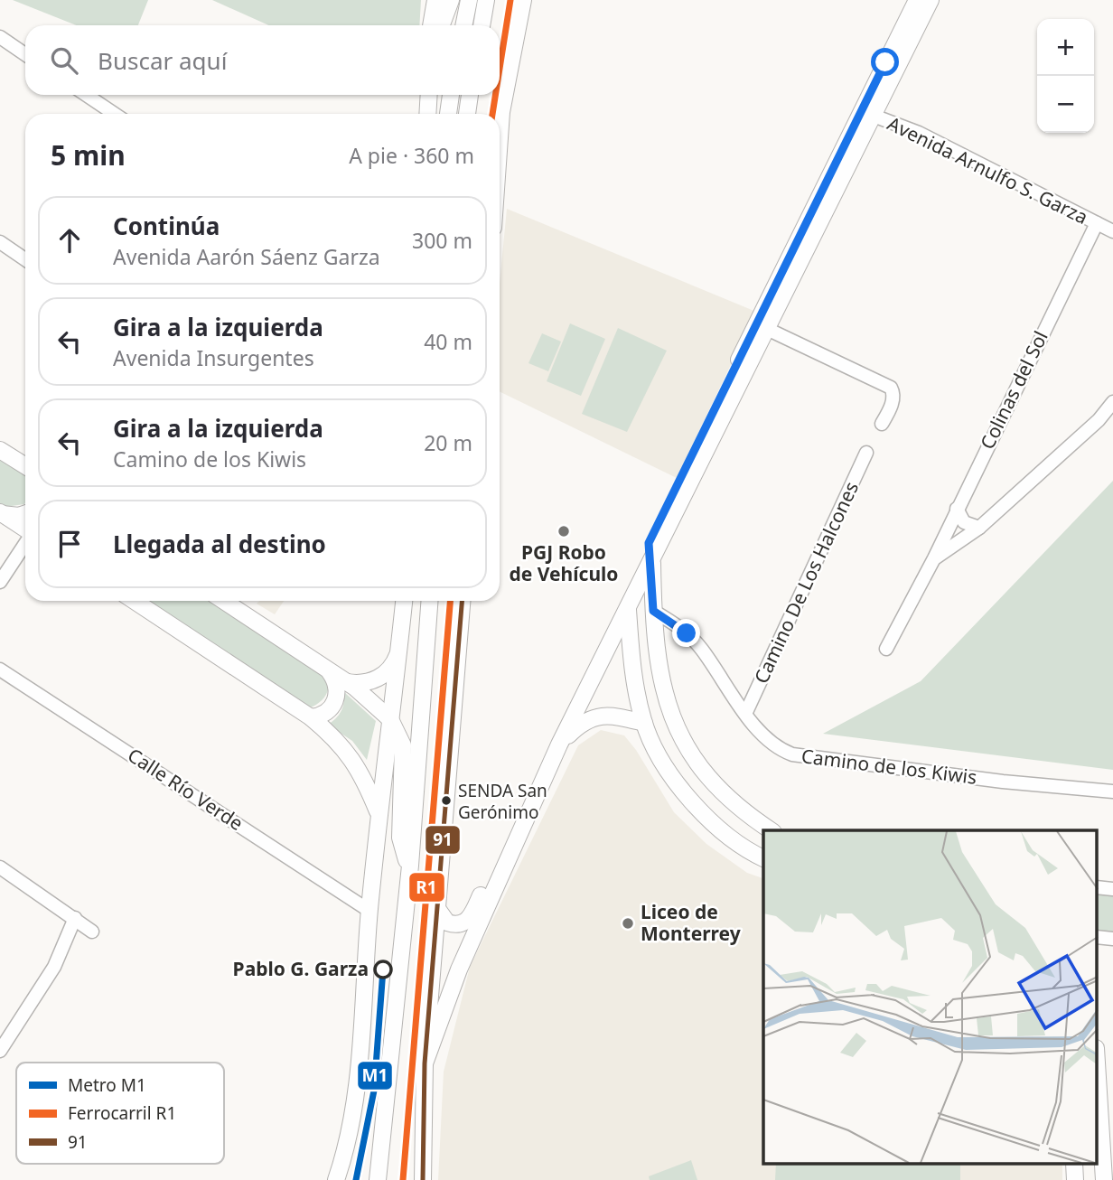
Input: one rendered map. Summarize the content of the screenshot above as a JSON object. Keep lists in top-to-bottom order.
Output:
{
  "streets": {
    "street": [
      "Avenida Arnulfo S. Garza",
      "Colinas del Sol",
      "Camino De Los Halcones",
      "Camino de los Kiwis",
      "Calle Río Verde"
    ]
  },
  "crossings": [
    ["Avenida Arnulfo S. Garza", "Colinas del Sol"],
    ["Camino De Los Halcones", "Camino de los Kiwis"]
  ],
  "places": [
    "PGJ Robo de Vehículo",
    "SENDA San Gerónimo",
    "Liceo de Monterrey",
    "Pablo G. Garza"
  ],
  "lines": ["rail line R1", "transit line 91", "metro line M1"],
  "legend": ["Metro M1", "Ferrocarril R1", "91"],
  "page": {
    "map_buttons": ["+", "−"],
    "search": "Buscar aquí",
    "heading": ["5 min", "A pie · 360 m"],
    "list": [
      ["Continúa", "Avenida Aarón Sáenz Garza", "300 m"],
      ["Gira a la izquierda", "Avenida Insurgentes", "40 m"],
      ["Gira a la izquierda", "Camino de los Kiwis", "20 m"],
      "Llegada al destino"
    ]
  }
}
